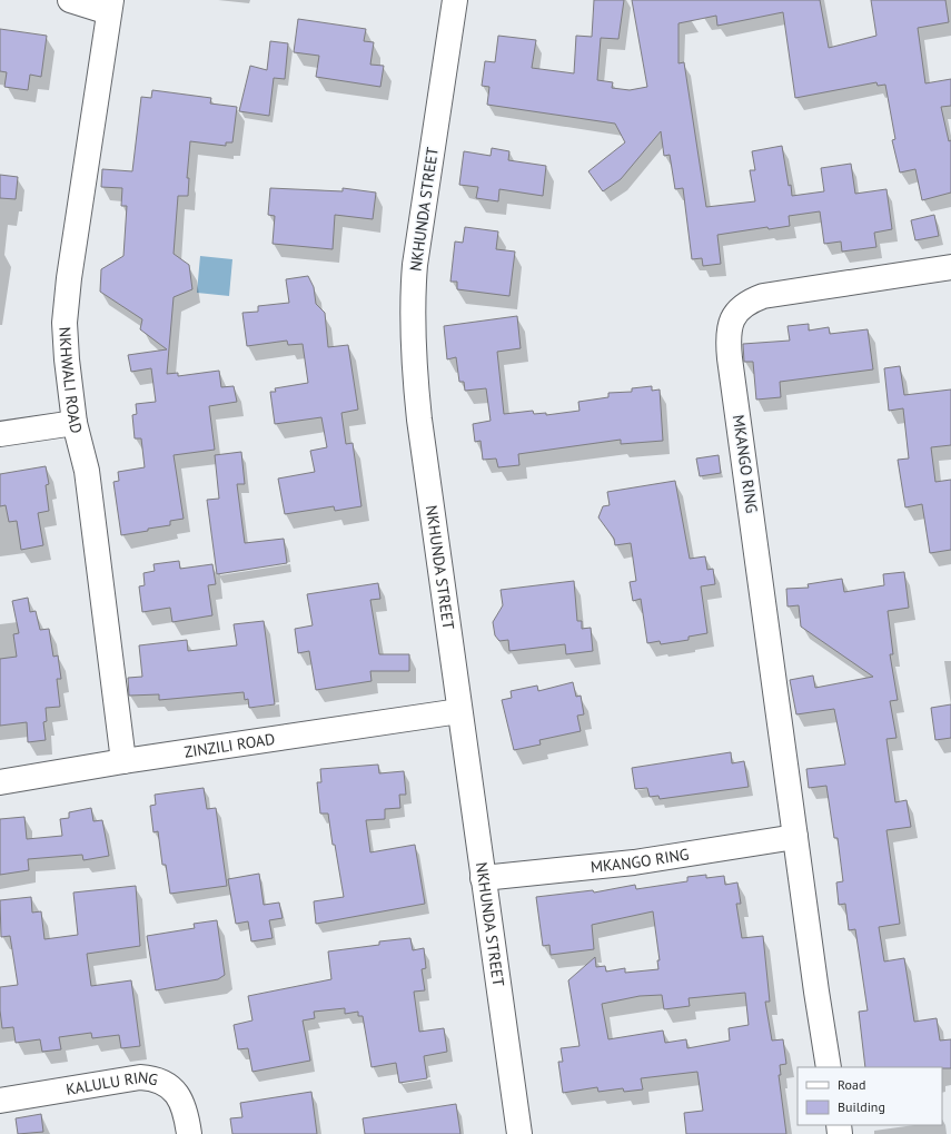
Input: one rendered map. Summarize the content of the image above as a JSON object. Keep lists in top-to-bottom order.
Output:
{
  "streets": {
    "street": [
      "NKHUNDA STREET",
      "NKHWALI ROAD",
      "MKANGO RING",
      "ZINZILI ROAD",
      "KALULU RING"
    ]
  },
  "crossings": [
    ["NKHUNDA STREET", "MKANGO RING"],
    ["NKHUNDA STREET", "ZINZILI ROAD"],
    ["NKHWALI ROAD", "ZINZILI ROAD"]
  ],
  "legend": ["Road", "Building"]
}
